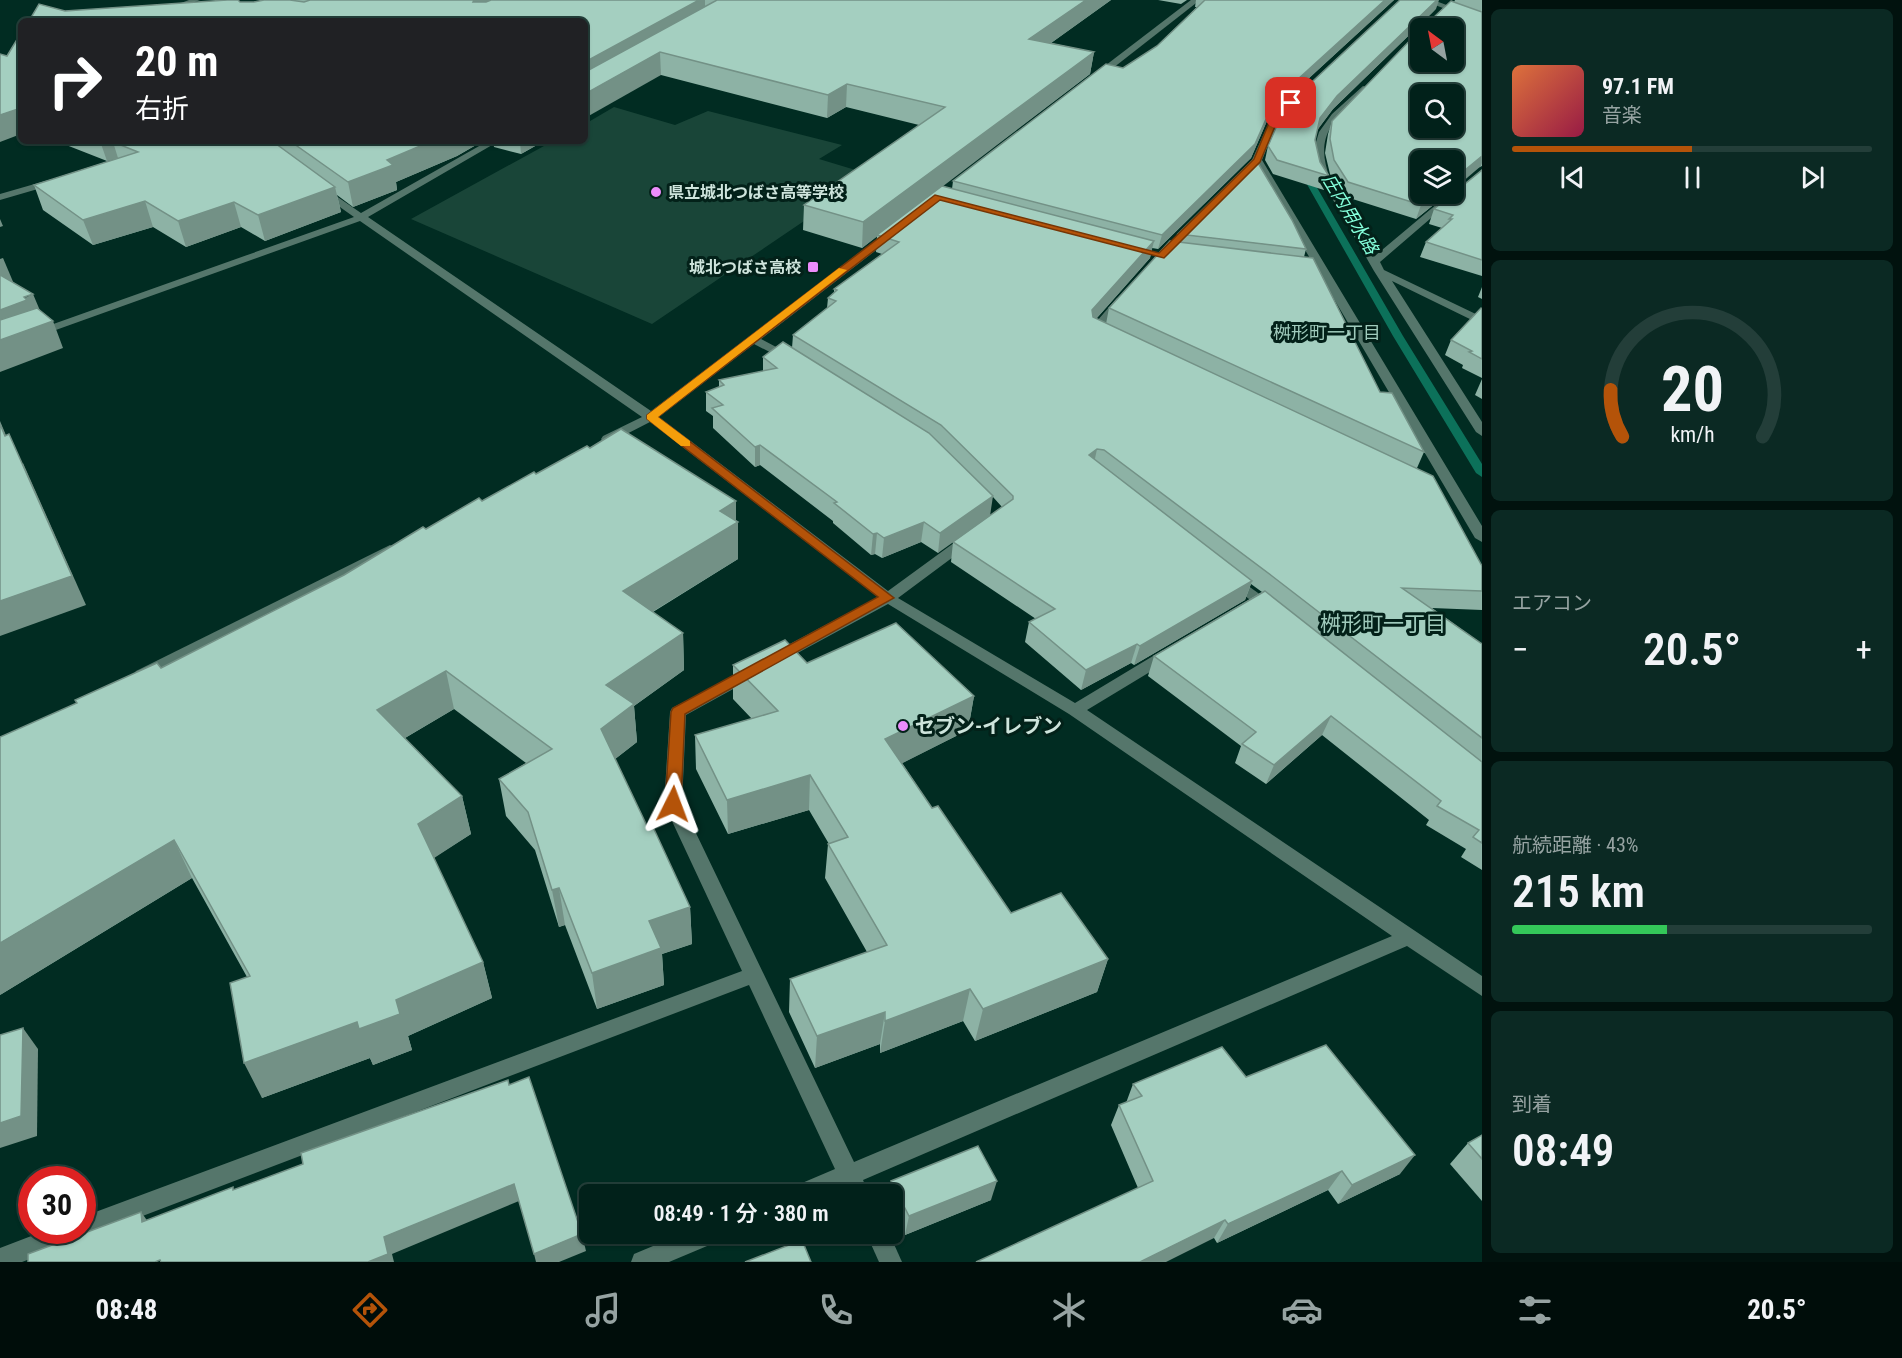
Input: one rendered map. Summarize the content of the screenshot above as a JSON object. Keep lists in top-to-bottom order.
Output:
{
  "districts": ["桝形町一丁目", "桝形町一丁目"],
  "water": ["庄内用水路"],
  "places": {
    "other": ["県立城北つばさ高等学校", "セブン-イレブン"],
    "transit": ["城北つばさ高校"]
  },
  "north": "top left",
  "page": {
    "turn": ["20 m", "右折"],
    "song": ["97.1 FM", "音楽"],
    "tile": [
      "エアコン",
      ["航続距離 · 43%", "215 km"],
      ["到着", "08:49"]
    ],
    "heat": ["−", "20.5°", "+"],
    "limit": "30",
    "trip": "08:49 · 1 分 · 380 m",
    "tabs": ["08:48", "20.5°"],
    "gauge": ["20", "km/h"]
  }
}
